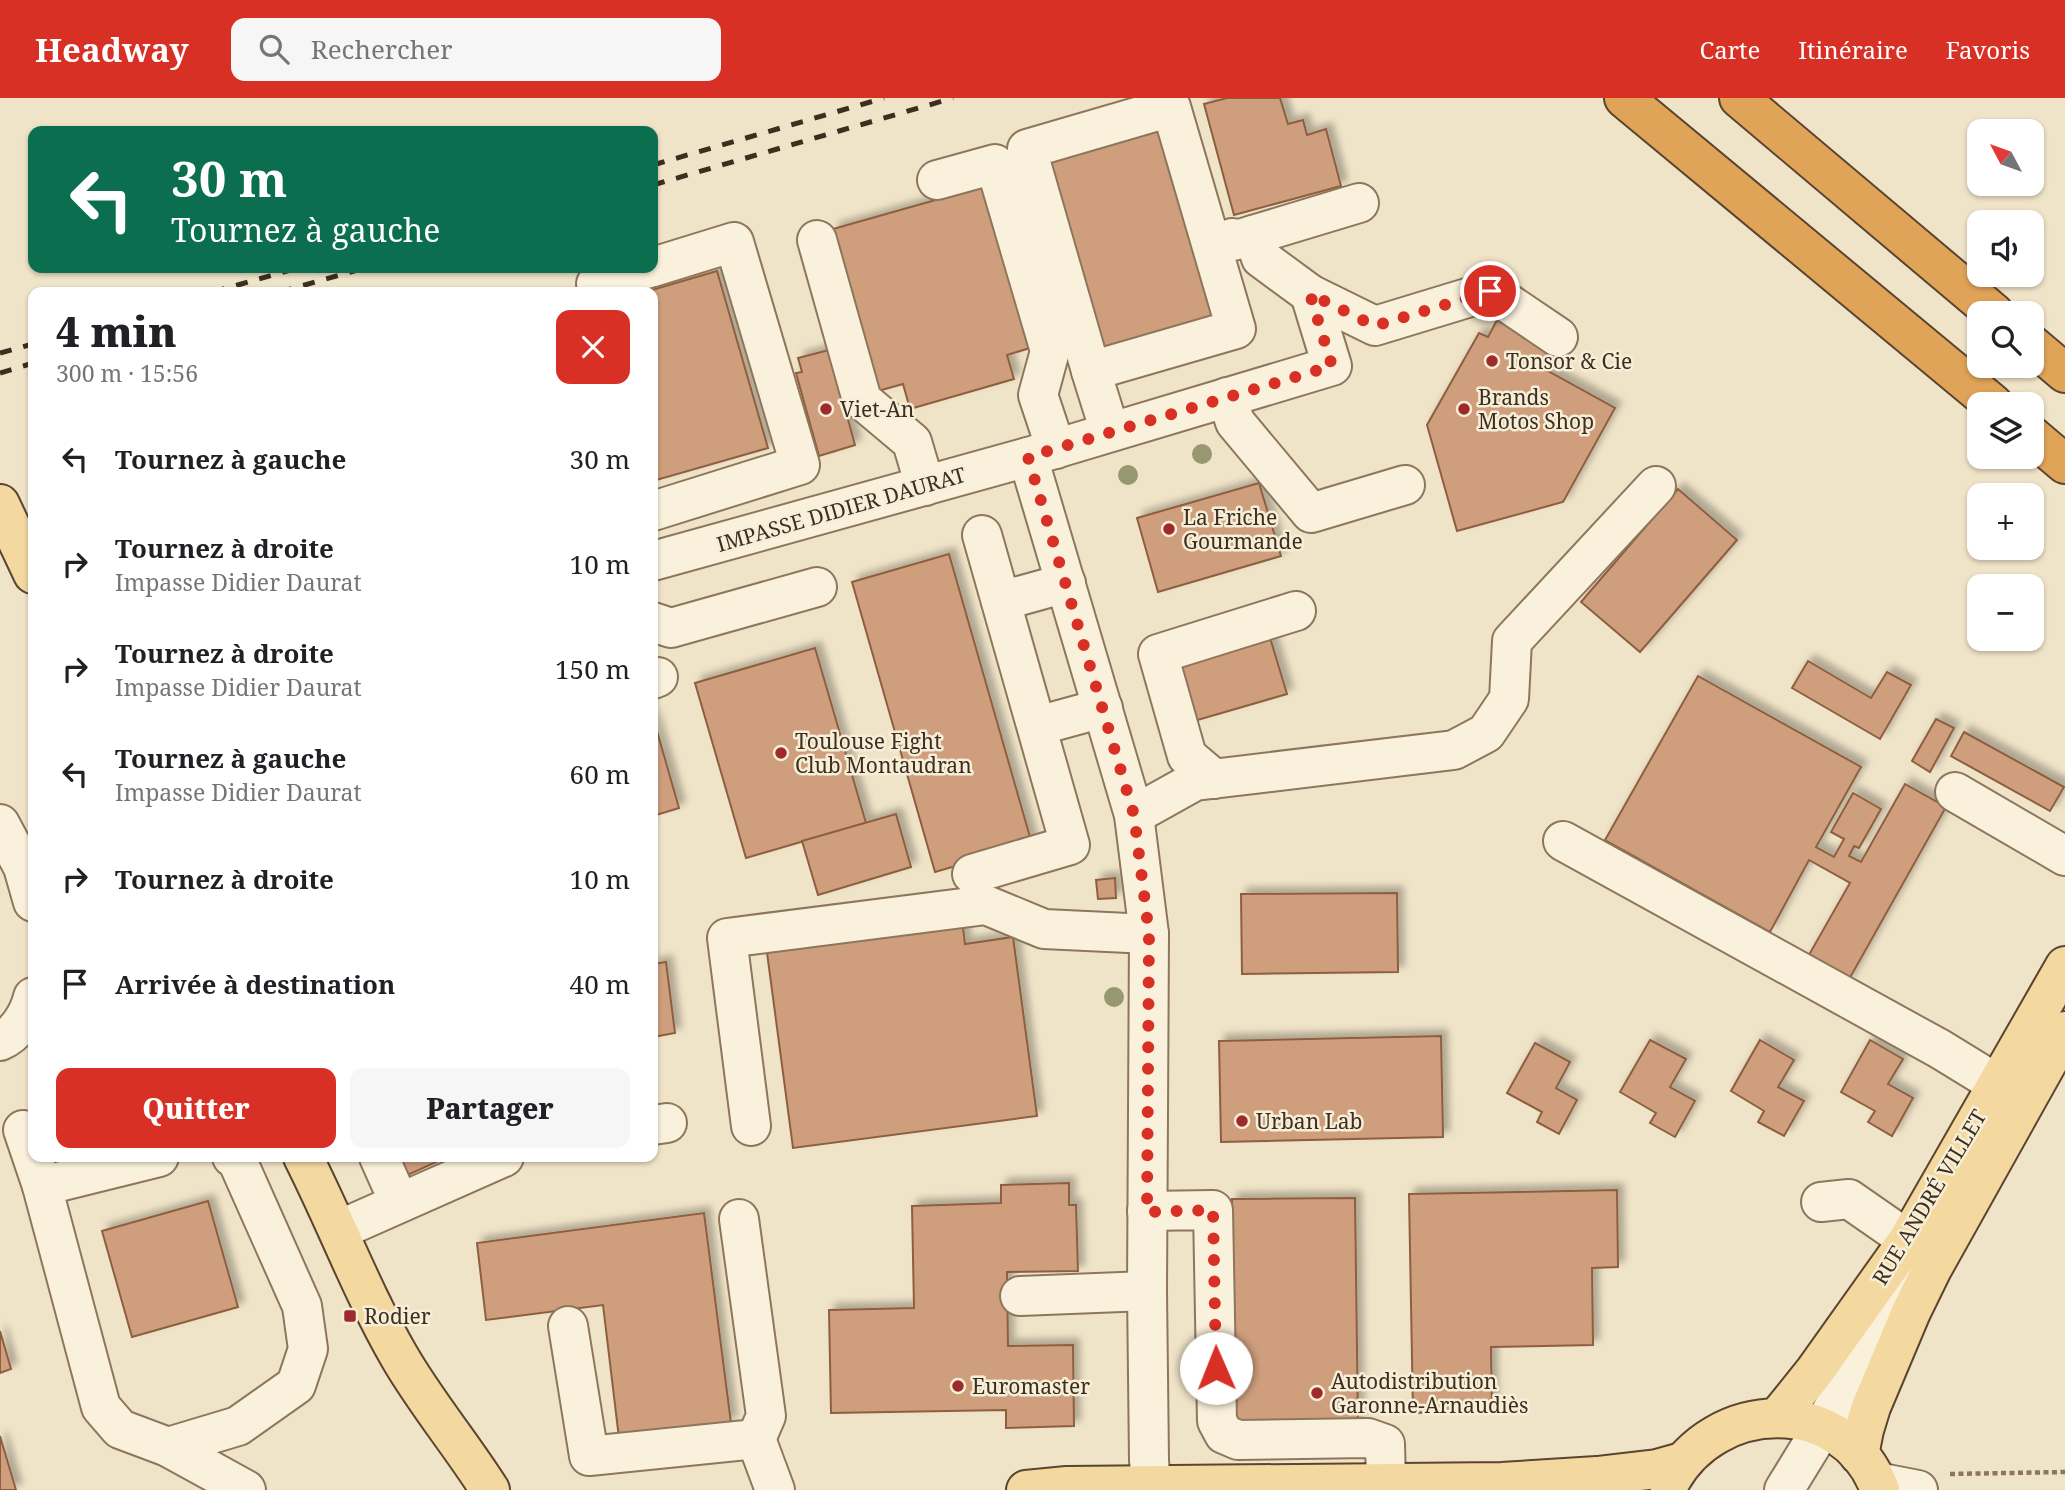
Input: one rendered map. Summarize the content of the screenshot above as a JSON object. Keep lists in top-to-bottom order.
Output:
{
  "streets": {
    "main road": ["RUE ANDRÉ VILLET"],
    "street": ["IMPASSE DIDIER DAURAT"]
  },
  "places": {
    "other": [
      "Tonsor & Cie",
      "Viet-An",
      "Brands Motos Shop",
      "La Friche Gourmande",
      "Toulouse Fight Club Montaudran",
      "Urban Lab",
      "Euromaster",
      "Autodistribution Garonne-Arnaudiès"
    ],
    "transit": ["Rodier"]
  },
  "north": "top left",
  "page": {
    "header": "Headway",
    "search": "Rechercher",
    "nav": ["Carte", "Itinéraire", "Favoris"],
    "map_buttons": ["+", "−"],
    "turn": ["30 m", "Tournez à gauche"],
    "heading": ["4 min", "300 m · 15:56"],
    "list": [
      {
        "name": "Tournez à gauche",
        "value": "30 m"
      },
      {
        "name": "Tournez à droite",
        "note": "Impasse Didier Daurat",
        "value": "10 m"
      },
      {
        "name": "Tournez à droite",
        "note": "Impasse Didier Daurat",
        "value": "150 m"
      },
      {
        "name": "Tournez à gauche",
        "note": "Impasse Didier Daurat",
        "value": "60 m"
      },
      {
        "name": "Tournez à droite",
        "value": "10 m"
      },
      {
        "name": "Arrivée à destination",
        "value": "40 m"
      }
    ],
    "buttons": ["Quitter", "Partager"]
  }
}
